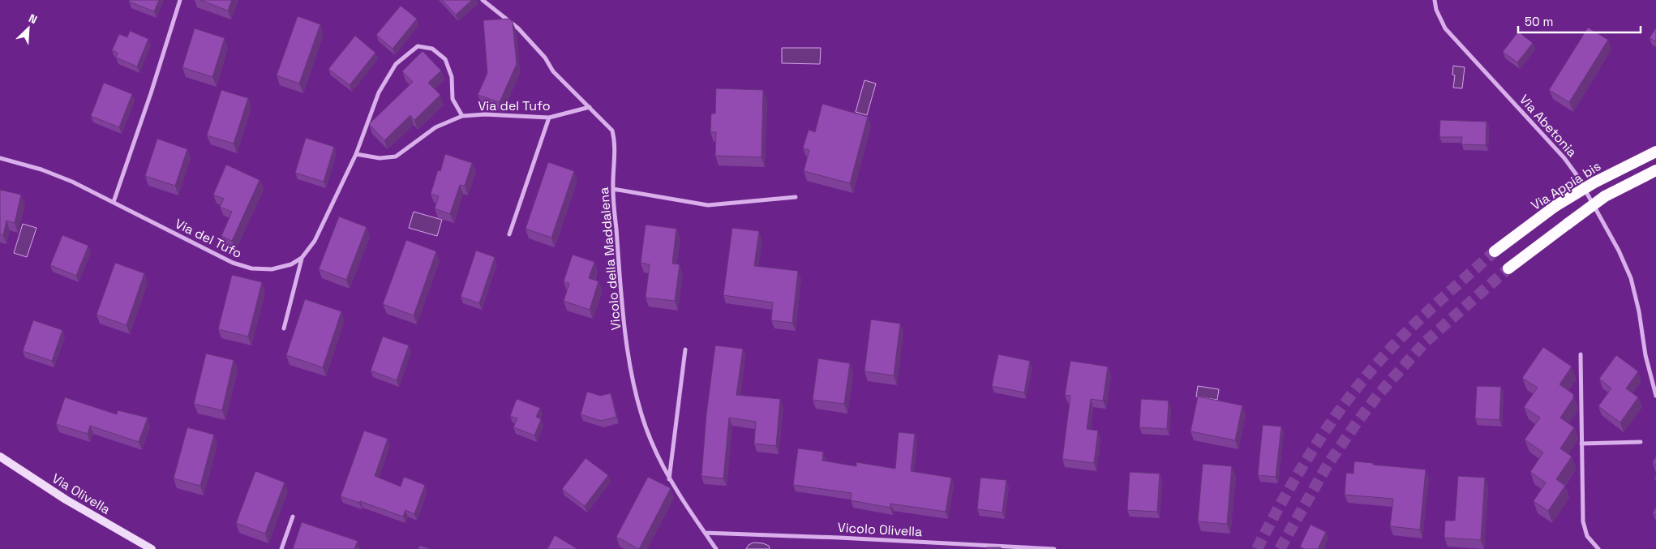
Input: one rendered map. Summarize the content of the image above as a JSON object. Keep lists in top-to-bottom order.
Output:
{
  "streets": {
    "highway": ["Via Appia bis"],
    "main road": ["Via Olivella"],
    "street": [
      "Via del Tufo",
      "Via Abetonia",
      "Vicolo della Maddalena",
      "Vicolo Olivella"
    ]
  },
  "crossings": [
    ["Via del Tufo", "Vicolo della Maddalena"],
    ["Vicolo della Maddalena", "Vicolo Olivella"]
  ],
  "scale_bar": "50 m",
  "north": "top right"
}
